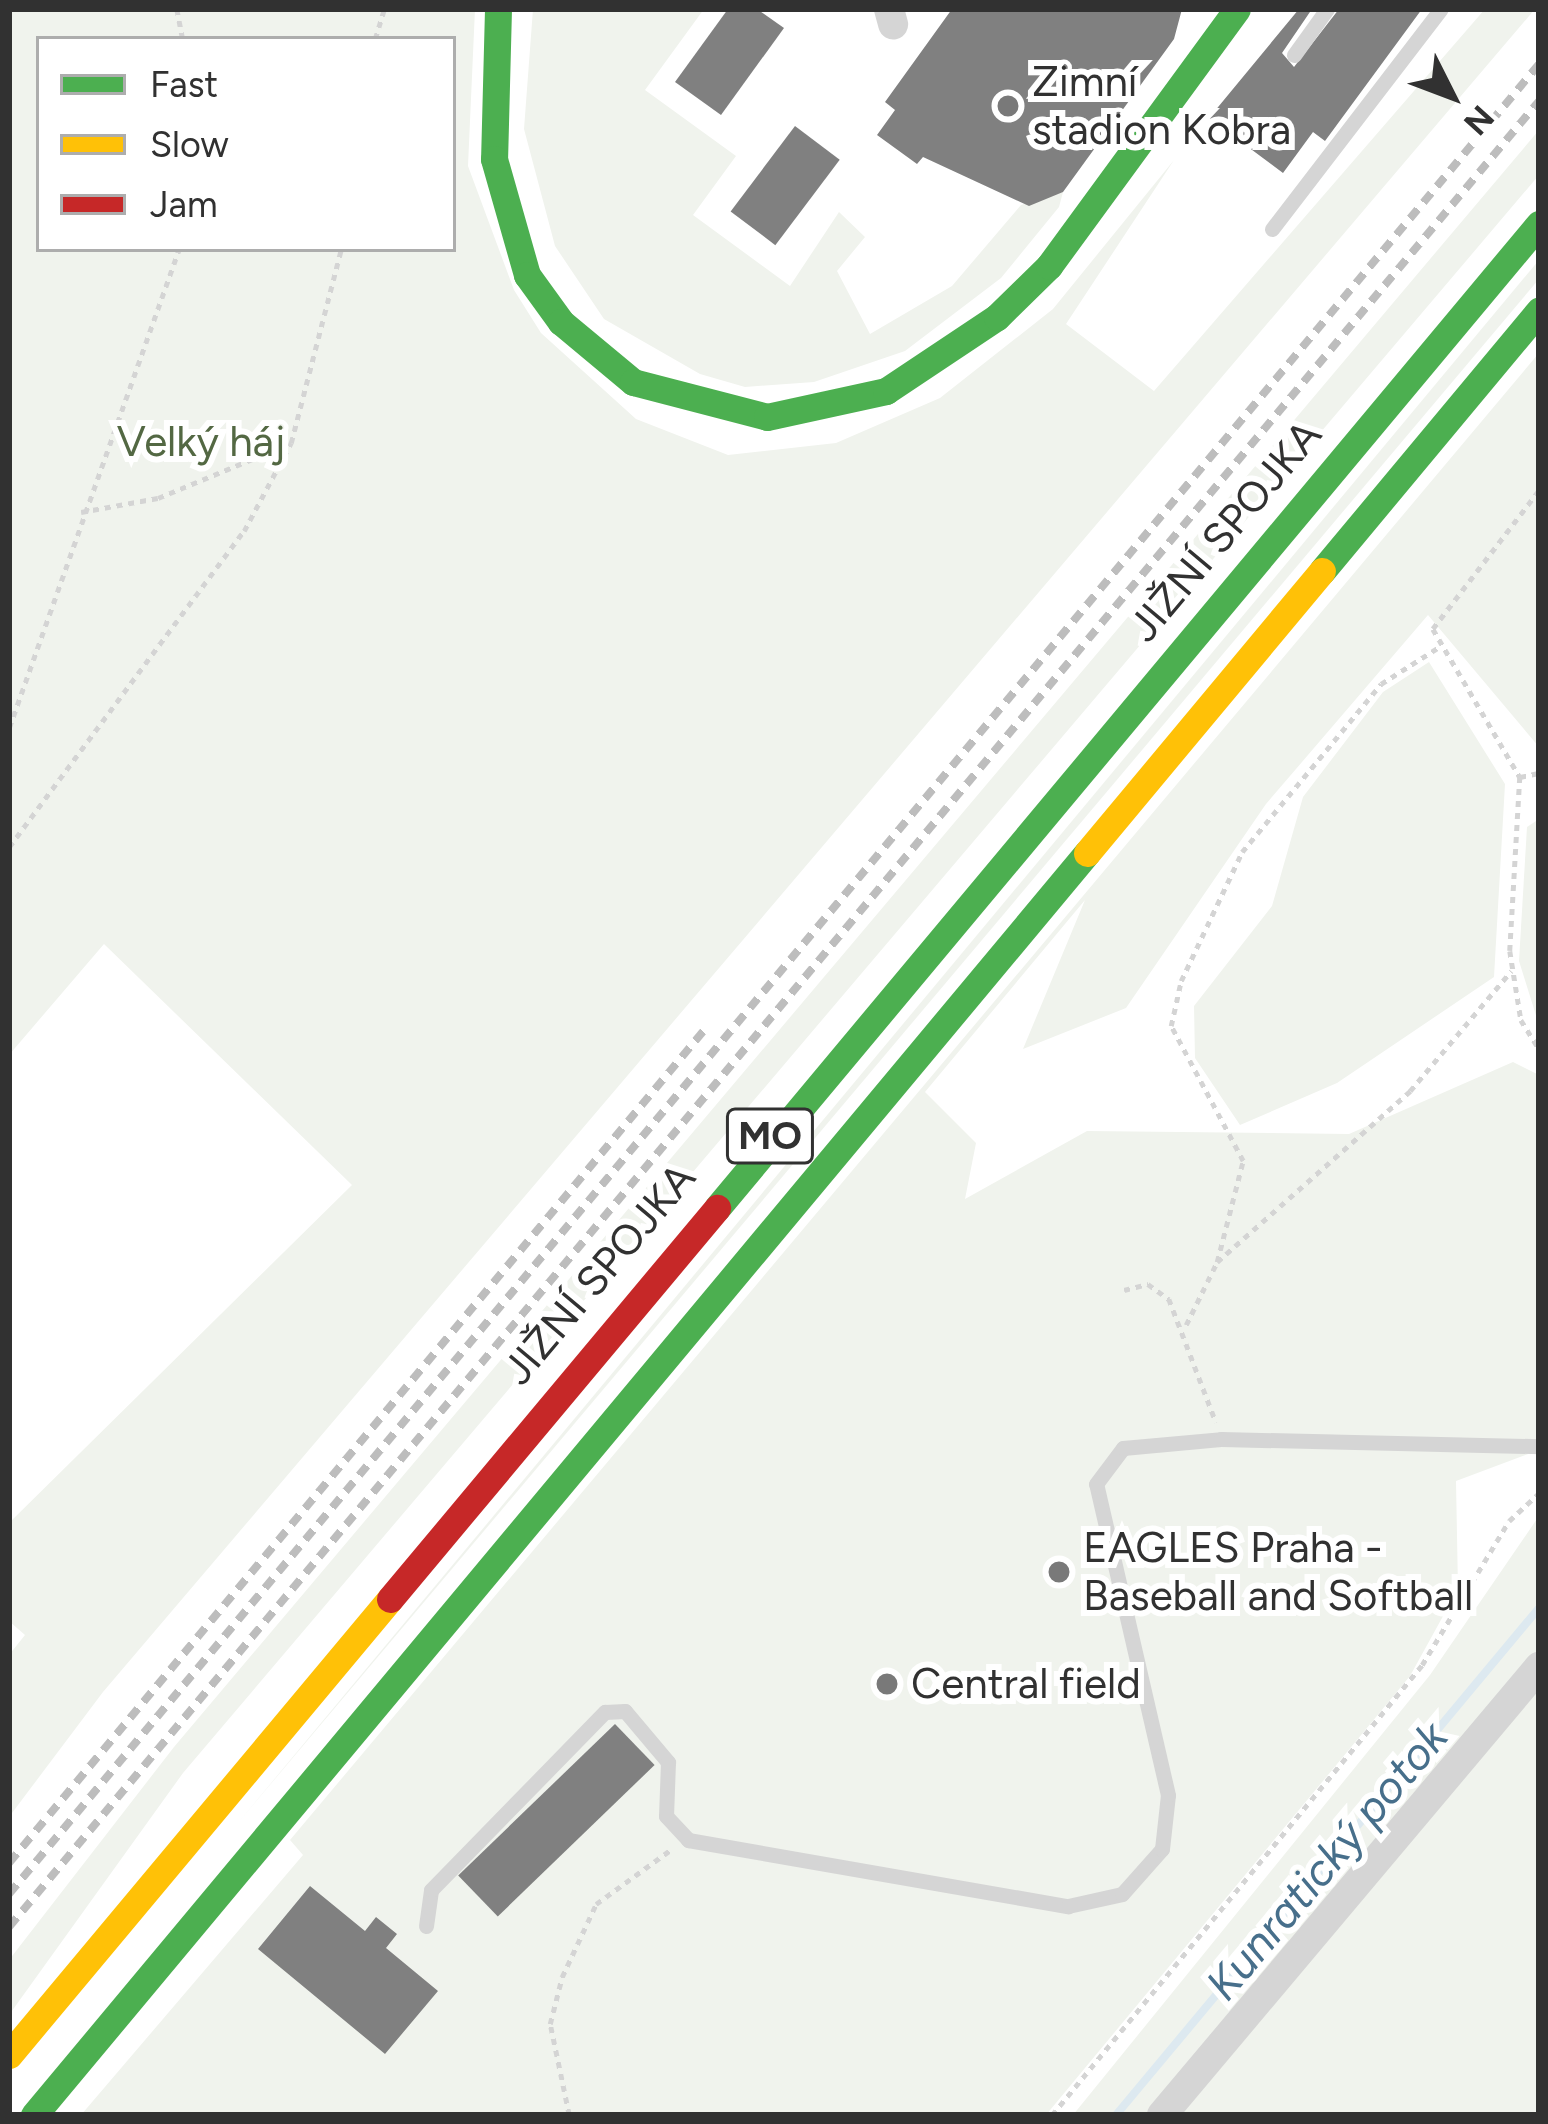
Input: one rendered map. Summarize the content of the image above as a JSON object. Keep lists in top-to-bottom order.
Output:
{
  "streets": {
    "main road": ["JIŽNÍ SPOJKA", "MO"]
  },
  "water": ["Kunratický potok"],
  "parks": ["Velký háj"],
  "places": ["Zimní stadion Kobra", "EAGLES Praha - Baseball and Softball", "Central field"],
  "legend": ["Fast", "Slow", "Jam"],
  "north": "bottom right"
}
